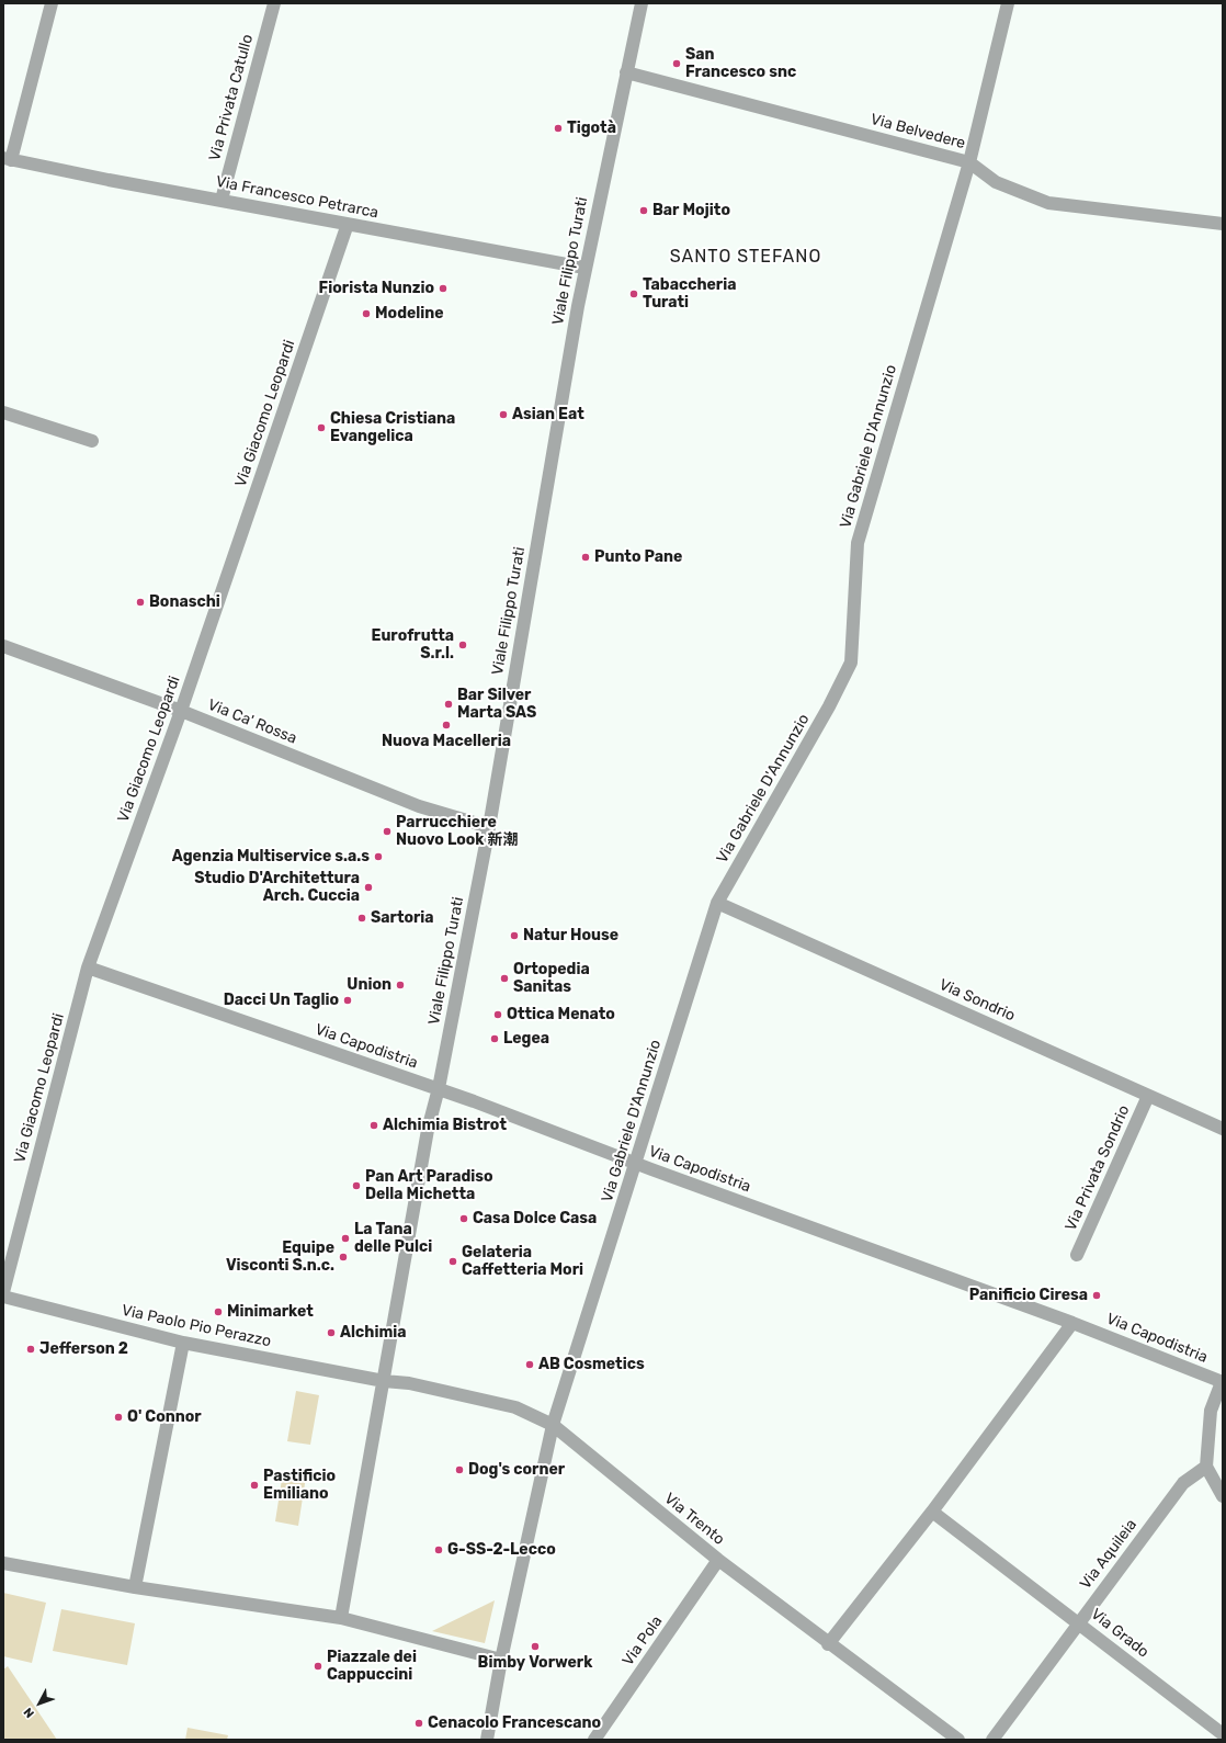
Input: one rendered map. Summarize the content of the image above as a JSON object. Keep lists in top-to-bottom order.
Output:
{
  "streets": {
    "street": [
      "Via Privata Catullo",
      "Via Belvedere",
      "Via Francesco Petrarca",
      "Viale Filippo Turati",
      "Via Giacomo Leopardi",
      "Via Gabriele D'Annunzio",
      "Via Ca' Rossa",
      "Via Sondrio",
      "Via Capodistria",
      "Via Privata Sondrio",
      "Via Paolo Pio Perazzo",
      "Via Trento",
      "Via Aquileia",
      "Via Grado",
      "Via Pola"
    ]
  },
  "crossings": [
    ["Via Privata Catullo", "Via Francesco Petrarca"],
    ["Via Belvedere", "Viale Filippo Turati"],
    ["Via Belvedere", "Via Gabriele D'Annunzio"],
    ["Via Francesco Petrarca", "Viale Filippo Turati"],
    ["Via Francesco Petrarca", "Via Giacomo Leopardi"],
    ["Viale Filippo Turati", "Via Ca' Rossa"],
    ["Viale Filippo Turati", "Via Capodistria"],
    ["Viale Filippo Turati", "Via Paolo Pio Perazzo"],
    ["Viale Filippo Turati", "Via Trento"],
    ["Via Giacomo Leopardi", "Via Ca' Rossa"],
    ["Via Giacomo Leopardi", "Via Capodistria"],
    ["Via Gabriele D'Annunzio", "Via Sondrio"],
    ["Via Gabriele D'Annunzio", "Via Capodistria"],
    ["Via Gabriele D'Annunzio", "Via Trento"],
    ["Via Sondrio", "Via Privata Sondrio"],
    ["Via Paolo Pio Perazzo", "Via Trento"],
    ["Via Trento", "Via Pola"],
    ["Via Aquileia", "Via Grado"]
  ],
  "districts": ["SANTO STEFANO"],
  "places": [
    "San Francesco snc",
    "Tigotà",
    "Bar Mojito",
    "Fiorista Nunzio",
    "Tabaccheria Turati",
    "Modeline",
    "Asian Eat",
    "Chiesa Cristiana Evangelica",
    "Punto Pane",
    "Bonaschi",
    "Eurofrutta S.r.l.",
    "Bar Silver Marta SAS",
    "Nuova Macelleria",
    "Parrucchiere Nuovo Look 新潮",
    "Agenzia Multiservice s.a.s",
    "Studio D'Architettura Arch. Cuccia",
    "Sartoria",
    "Natur House",
    "Ortopedia Sanitas",
    "Union",
    "Dacci Un Taglio",
    "Ottica Menato",
    "Legea",
    "Alchimia Bistrot",
    "Pan Art Paradiso Della Michetta",
    "Casa Dolce Casa",
    "La Tana delle Pulci",
    "Equipe Visconti S.n.c.",
    "Gelateria Caffetteria Mori",
    "Panificio Ciresa",
    "Minimarket",
    "Alchimia",
    "Jefferson 2",
    "AB Cosmetics",
    "O' Connor",
    "Dog's corner",
    "Pastificio Emiliano",
    "G-SS-2-Lecco",
    "Bimby Vorwerk",
    "Piazzale dei Cappuccini",
    "Cenacolo Francescano"
  ],
  "north": "bottom left"
}
